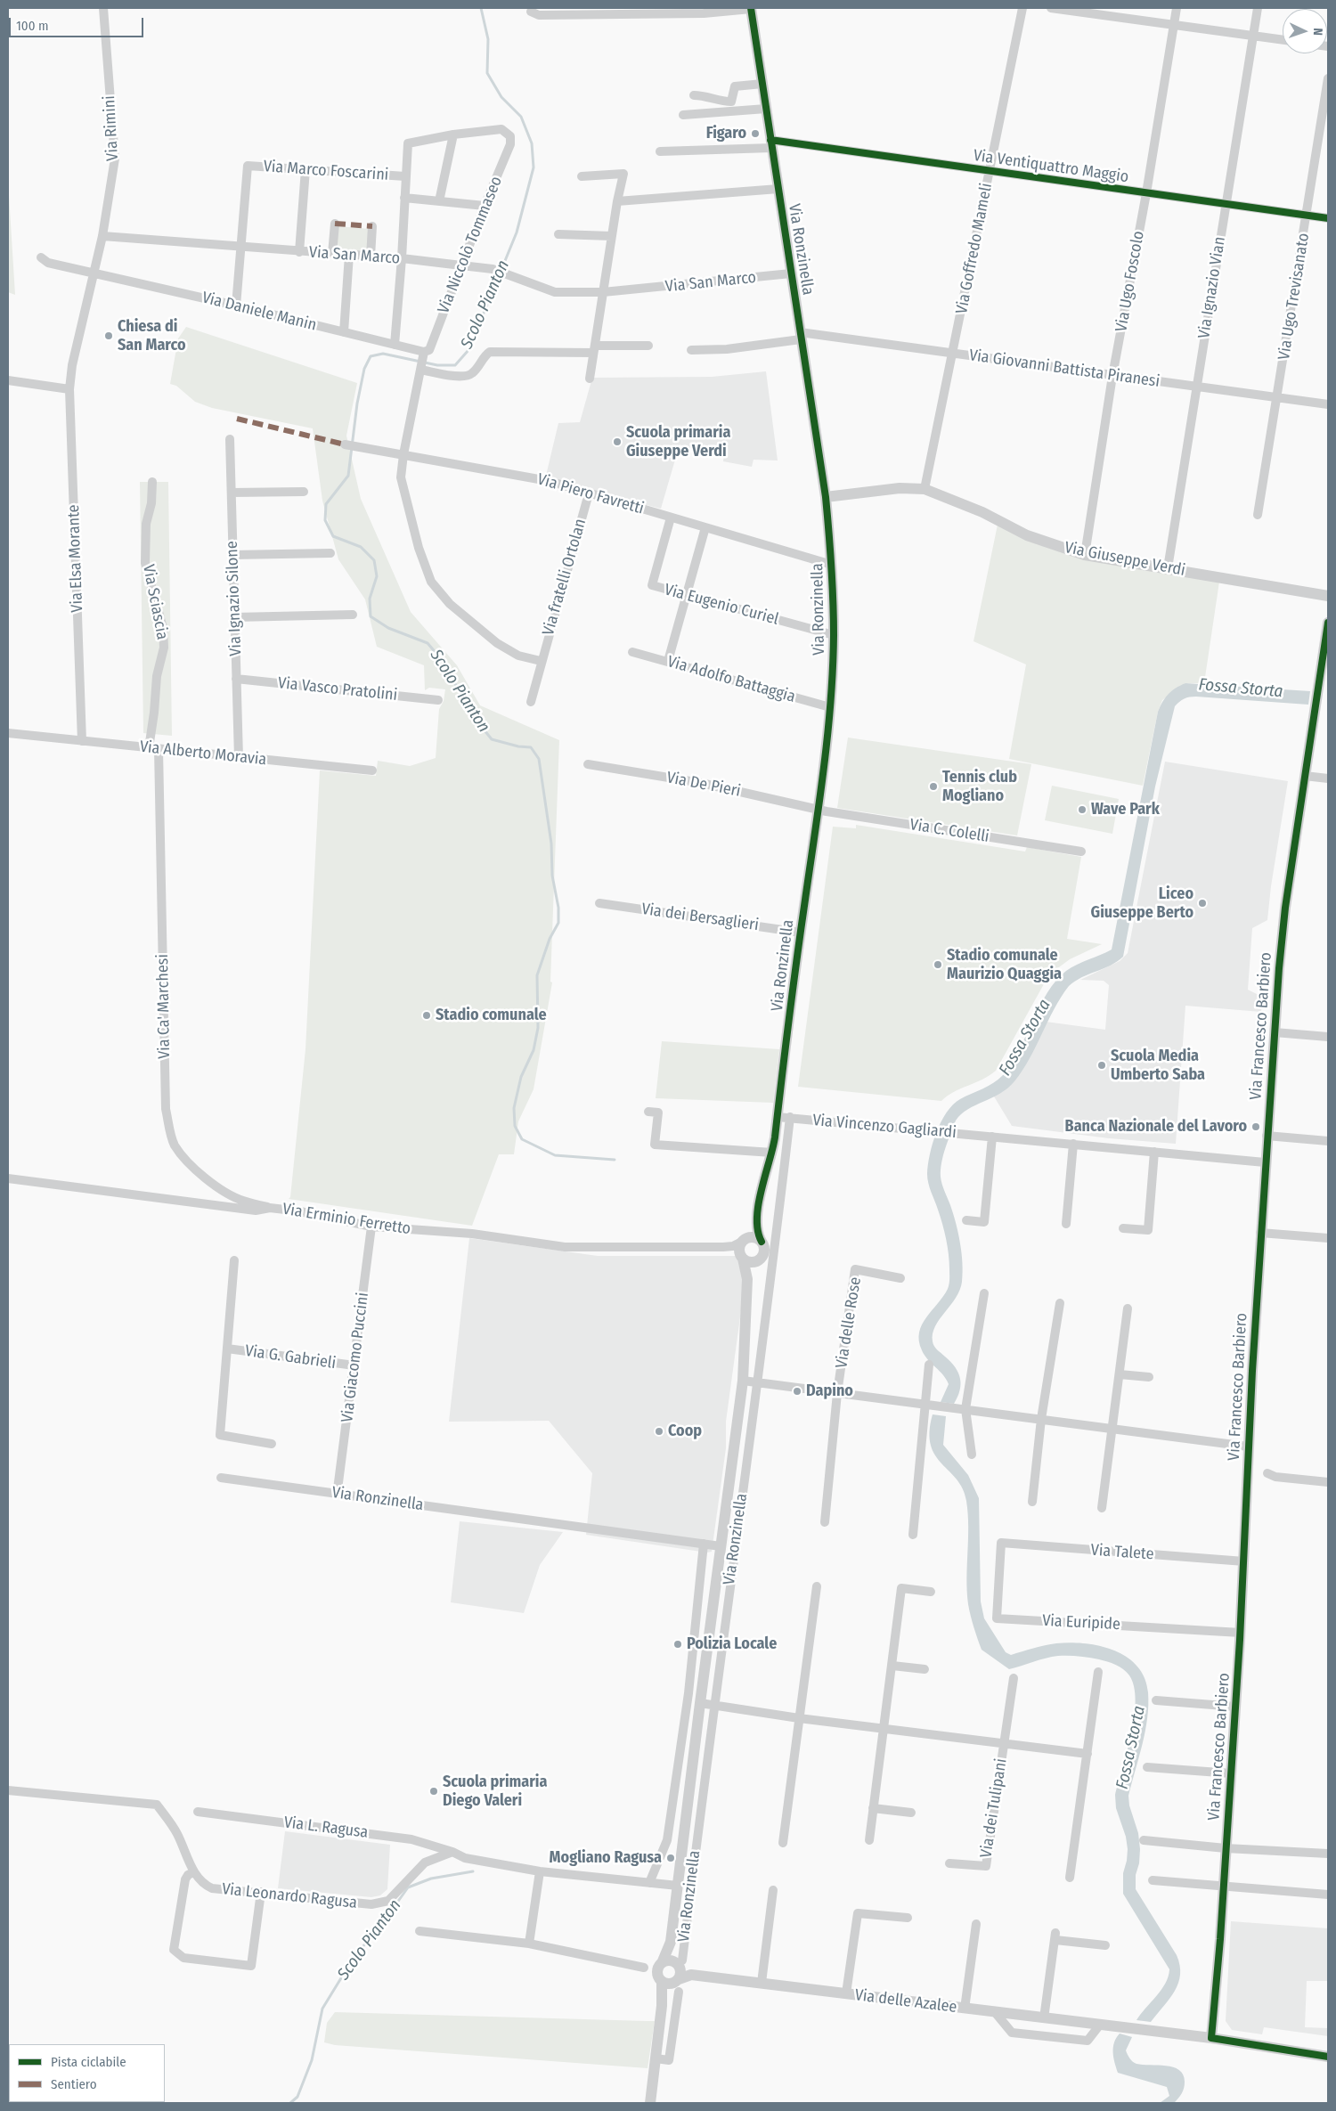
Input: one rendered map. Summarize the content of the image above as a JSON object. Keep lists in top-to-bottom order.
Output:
{
  "streets": {
    "street": [
      "Via Rimini",
      "Via Ventiquattro Maggio",
      "Via Marco Foscarini",
      "Via Niccolò Tommaseo",
      "Via Goffredo Mameli",
      "Via Ronzinella",
      "Via San Marco",
      "Via Ugo Foscolo",
      "Via Ignazio Vian",
      "Via Ugo Trevisanato",
      "Via Daniele Manin",
      "Via Giovanni Battista Piranesi",
      "Via Piero Favretti",
      "Via Elsa Morante",
      "Via Giuseppe Verdi",
      "Via fratelli Ortolan",
      "Via Ignazio Silone",
      "Via Sciascia",
      "Via Eugenio Curiel",
      "Via Adolfo Battaggia",
      "Via Vasco Pratolini",
      "Via Alberto Moravia",
      "Via De Pieri",
      "Via C. Colelli",
      "Via dei Bersaglieri",
      "Via Ca' Marchesi",
      "Via Francesco Barbiero",
      "Via Vincenzo Gagliardi",
      "Via Erminio Ferretto",
      "Via delle Rose",
      "Via G. Gabrieli",
      "Via Giacomo Puccini",
      "Via Talete",
      "Via Euripide",
      "Via dei Tulipani",
      "Via L. Ragusa",
      "Via Leonardo Ragusa",
      "Via delle Azalee"
    ]
  },
  "crossings": [
    ["Via Rimini", "Via San Marco"],
    ["Via Rimini", "Via Daniele Manin"],
    ["Via Rimini", "Via Elsa Morante"],
    ["Via Ventiquattro Maggio", "Via Goffredo Mameli"],
    ["Via Ventiquattro Maggio", "Via Ronzinella"],
    ["Via Ventiquattro Maggio", "Via Ugo Foscolo"],
    ["Via Ventiquattro Maggio", "Via Ignazio Vian"],
    ["Via Ventiquattro Maggio", "Via Ugo Trevisanato"],
    ["Via Marco Foscarini", "Via Niccolò Tommaseo"],
    ["Via Marco Foscarini", "Via San Marco"],
    ["Via Niccolò Tommaseo", "Via San Marco"],
    ["Via Niccolò Tommaseo", "Via Daniele Manin"],
    ["Via Niccolò Tommaseo", "Via Piero Favretti"],
    ["Via Goffredo Mameli", "Via Giovanni Battista Piranesi"],
    ["Via Goffredo Mameli", "Via Giuseppe Verdi"],
    ["Via Ronzinella", "Via San Marco"],
    ["Via Ronzinella", "Via Giovanni Battista Piranesi"],
    ["Via Ronzinella", "Via Piero Favretti"],
    ["Via Ronzinella", "Via Giuseppe Verdi"],
    ["Via Ronzinella", "Via Eugenio Curiel"],
    ["Via Ronzinella", "Via Adolfo Battaggia"],
    ["Via Ronzinella", "Via De Pieri"],
    ["Via Ronzinella", "Via C. Colelli"],
    ["Via Ronzinella", "Via dei Bersaglieri"],
    ["Via Ronzinella", "Via Vincenzo Gagliardi"],
    ["Via Ronzinella", "Via Erminio Ferretto"],
    ["Via Ronzinella", "Via dei Tulipani"],
    ["Via Ronzinella", "Via delle Azalee"],
    ["Via Ugo Foscolo", "Via Giovanni Battista Piranesi"],
    ["Via Ugo Foscolo", "Via Giuseppe Verdi"],
    ["Via Ignazio Vian", "Via Giovanni Battista Piranesi"],
    ["Via Ignazio Vian", "Via Giuseppe Verdi"],
    ["Via Ugo Trevisanato", "Via Giovanni Battista Piranesi"],
    ["Via Piero Favretti", "Via fratelli Ortolan"],
    ["Via Piero Favretti", "Via Eugenio Curiel"],
    ["Via Elsa Morante", "Via Alberto Moravia"],
    ["Via Ignazio Silone", "Via Vasco Pratolini"],
    ["Via Ignazio Silone", "Via Alberto Moravia"],
    ["Via Sciascia", "Via Alberto Moravia"],
    ["Via Alberto Moravia", "Via Ca' Marchesi"],
    ["Via De Pieri", "Via C. Colelli"],
    ["Via Ca' Marchesi", "Via Erminio Ferretto"],
    ["Via Francesco Barbiero", "Via Vincenzo Gagliardi"],
    ["Via Francesco Barbiero", "Via Talete"],
    ["Via Francesco Barbiero", "Via Euripide"],
    ["Via Francesco Barbiero", "Via delle Azalee"],
    ["Via Erminio Ferretto", "Via Giacomo Puccini"],
    ["Via G. Gabrieli", "Via Giacomo Puccini"],
    ["Via Talete", "Via Euripide"],
    ["Via L. Ragusa", "Via Leonardo Ragusa"]
  ],
  "water": ["Scolo Pianton", "Fossa Storta"],
  "places": [
    "Figaro",
    "Chiesa di San Marco",
    "Scuola primaria Giuseppe Verdi",
    "Tennis club Mogliano",
    "Wave Park",
    "Liceo Giuseppe Berto",
    "Stadio comunale Maurizio Quaggia",
    "Stadio comunale",
    "Scuola Media Umberto Saba",
    "Banca Nazionale del Lavoro",
    "Dapino",
    "Coop",
    "Polizia Locale",
    "Scuola primaria Diego Valeri",
    "Mogliano Ragusa"
  ],
  "legend": ["Pista ciclabile", "Sentiero"],
  "scale_bar": "100 m",
  "north": "right"
}
